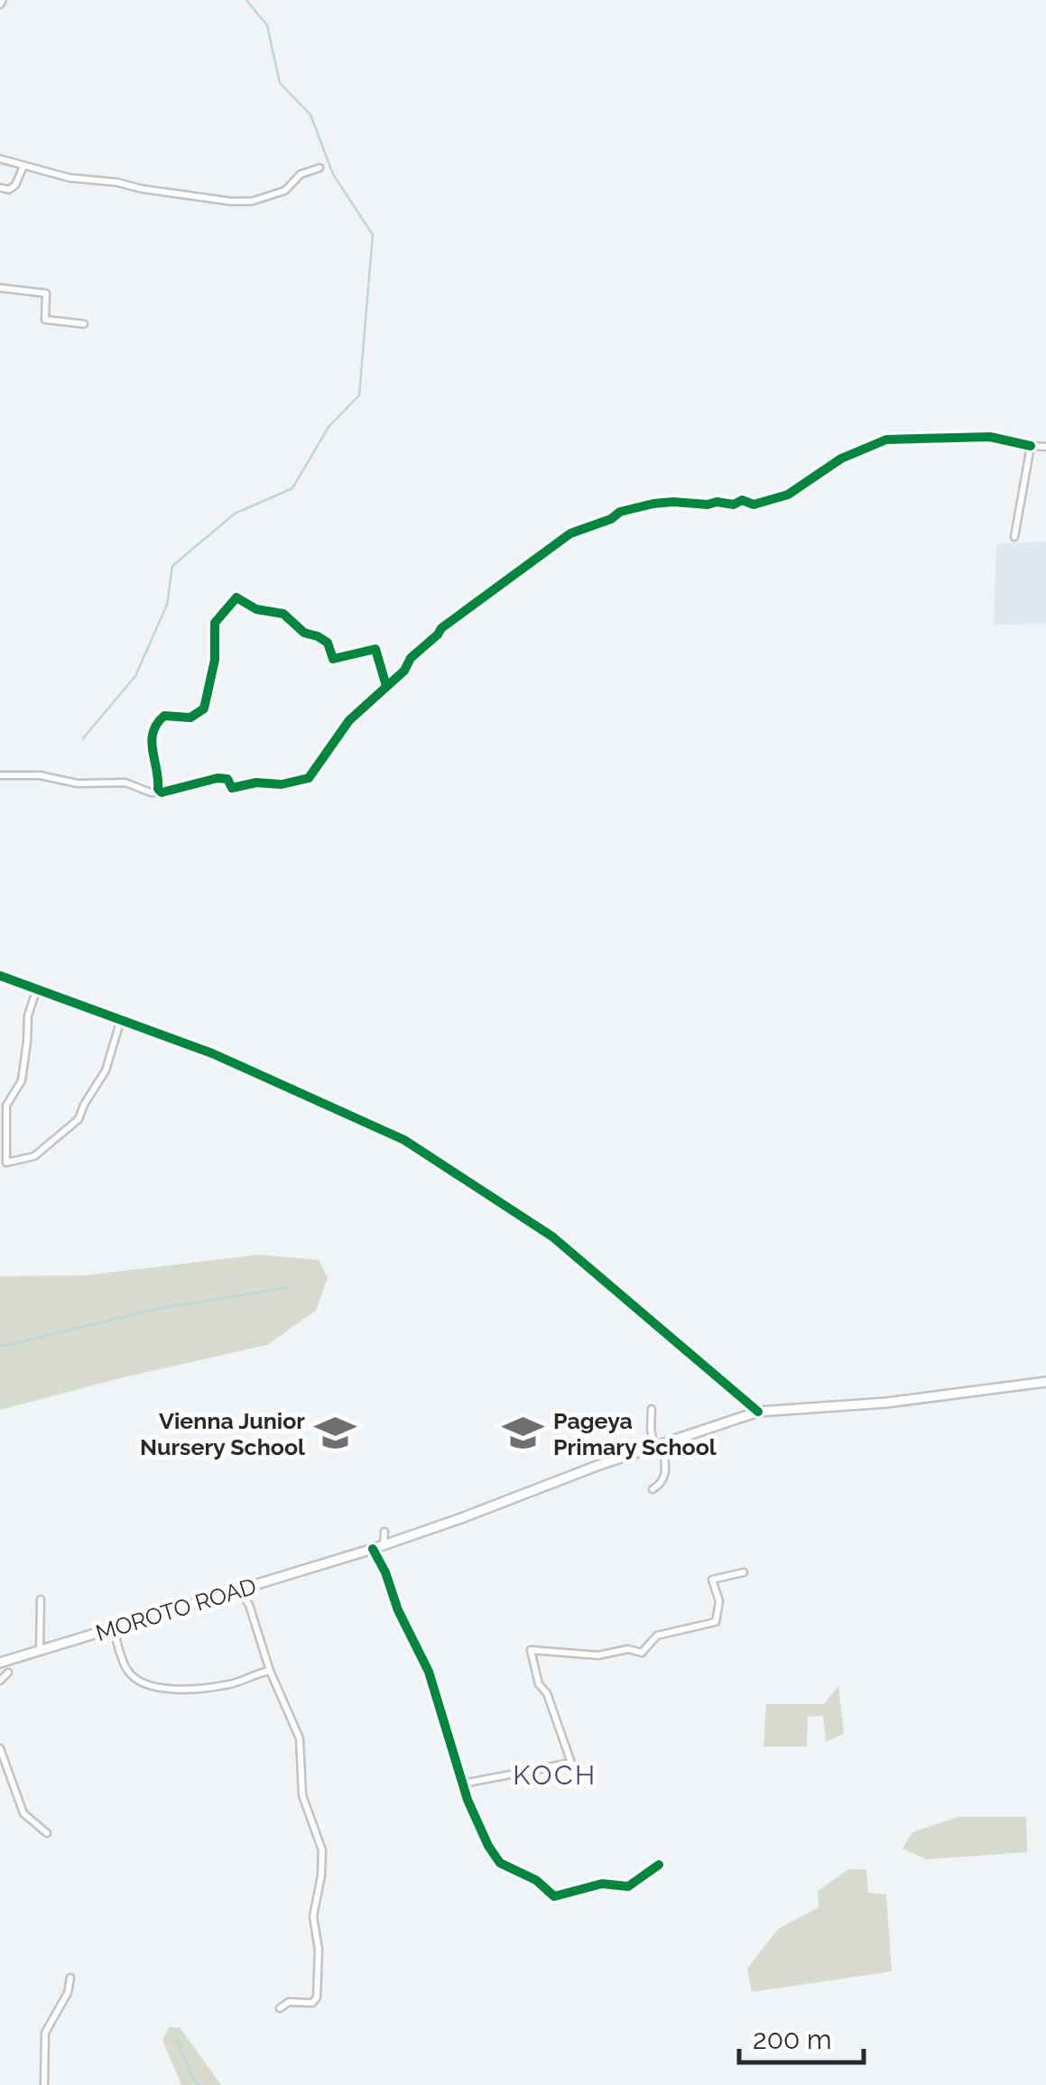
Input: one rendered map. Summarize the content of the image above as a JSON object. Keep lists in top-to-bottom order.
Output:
{
  "streets": {
    "main road": ["MOROTO ROAD"]
  },
  "districts": ["KOCH"],
  "places": {
    "school or university": ["Vienna Junior Nursery School", "Pageya Primary School"]
  },
  "scale_bar": "200 m"
}
